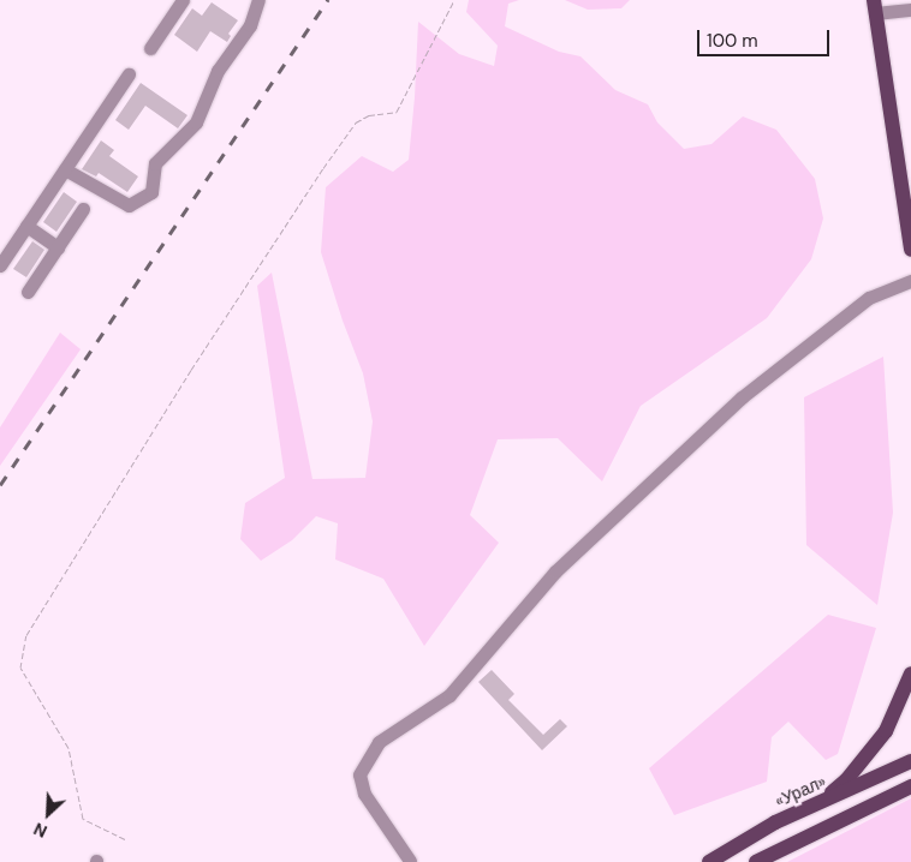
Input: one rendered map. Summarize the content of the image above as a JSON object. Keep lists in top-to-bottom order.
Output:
{
  "streets": {
    "main road": ["«Урал»"]
  },
  "scale_bar": "100 m",
  "north": "bottom left"
}
